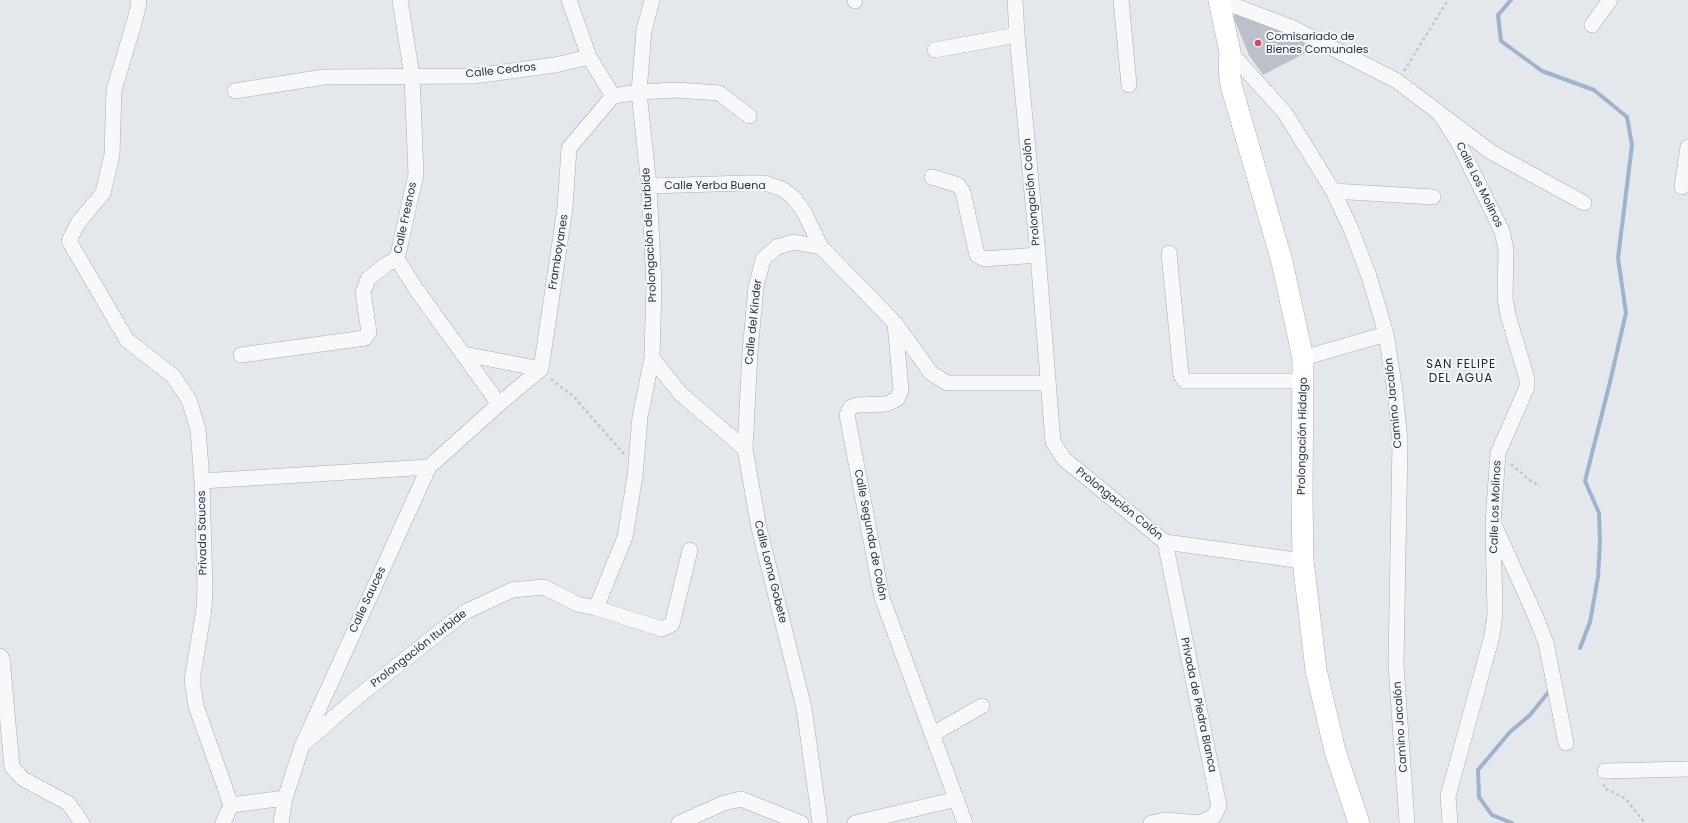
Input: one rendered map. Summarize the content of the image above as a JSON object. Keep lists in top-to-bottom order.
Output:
{
  "streets": {
    "street": [
      "Calle Cedros",
      "Calle Los Molinos",
      "Calle Yerba Buena",
      "Prolongación Colón",
      "Calle Fresnos",
      "Prolongación de Iturbide",
      "Framboyanes",
      "Calle del Kinder",
      "Camino Jacalón",
      "Prolongación Hidalgo",
      "Privada Sauces",
      "Calle Segunda de Colón",
      "Calle Loma Gobete",
      "Calle Sauces",
      "Prolongación Iturbide",
      "Privada de Piedra Blanca"
    ]
  },
  "crossings": [
    ["Calle Cedros", "Calle Fresnos"],
    ["Calle Yerba Buena", "Prolongación de Iturbide"],
    ["Calle Yerba Buena", "Calle del Kinder"],
    ["Prolongación Colón", "Prolongación Hidalgo"],
    ["Prolongación Colón", "Privada de Piedra Blanca"],
    ["Calle Fresnos", "Calle Sauces"],
    ["Prolongación de Iturbide", "Prolongación Iturbide"],
    ["Calle del Kinder", "Calle Loma Gobete"],
    ["Camino Jacalón", "Prolongación Hidalgo"],
    ["Privada Sauces", "Calle Sauces"],
    ["Calle Sauces", "Prolongación Iturbide"]
  ],
  "districts": ["SAN FELIPE DEL AGUA"],
  "places": ["Comisariado de Bienes Comunales"]
}
